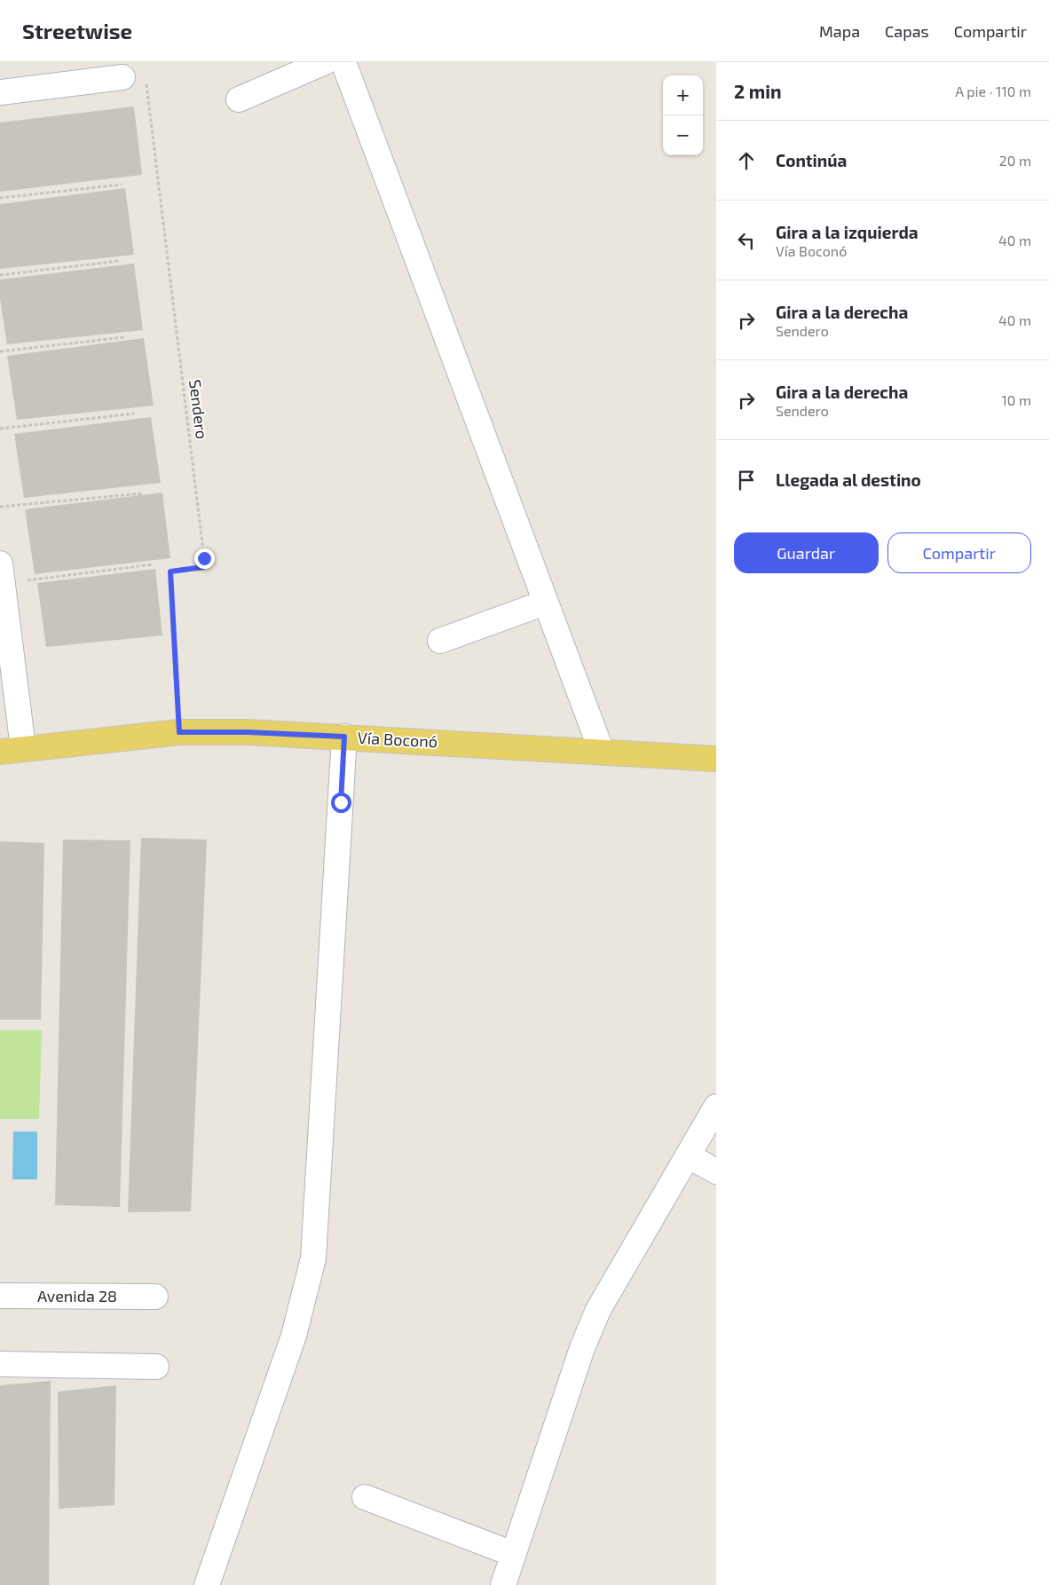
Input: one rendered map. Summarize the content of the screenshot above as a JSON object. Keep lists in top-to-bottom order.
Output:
{
  "streets": {
    "main road": ["Vía Boconó"],
    "street": ["Avenida 28"],
    "path": ["Sendero"]
  },
  "crossings": [
    ["Sendero", "Vía Boconó"]
  ],
  "page": {
    "header": "Streetwise",
    "nav": ["Mapa", "Capas", "Compartir"],
    "heading": ["2 min", "A pie · 110 m"],
    "map_buttons": ["+", "−"],
    "list": [
      ["Continúa", "20 m"],
      ["Gira a la izquierda", "Vía Boconó", "40 m"],
      ["Gira a la derecha", "Sendero", "40 m"],
      ["Gira a la derecha", "Sendero", "10 m"],
      "Llegada al destino"
    ],
    "buttons": ["Guardar", "Compartir"]
  }
}
